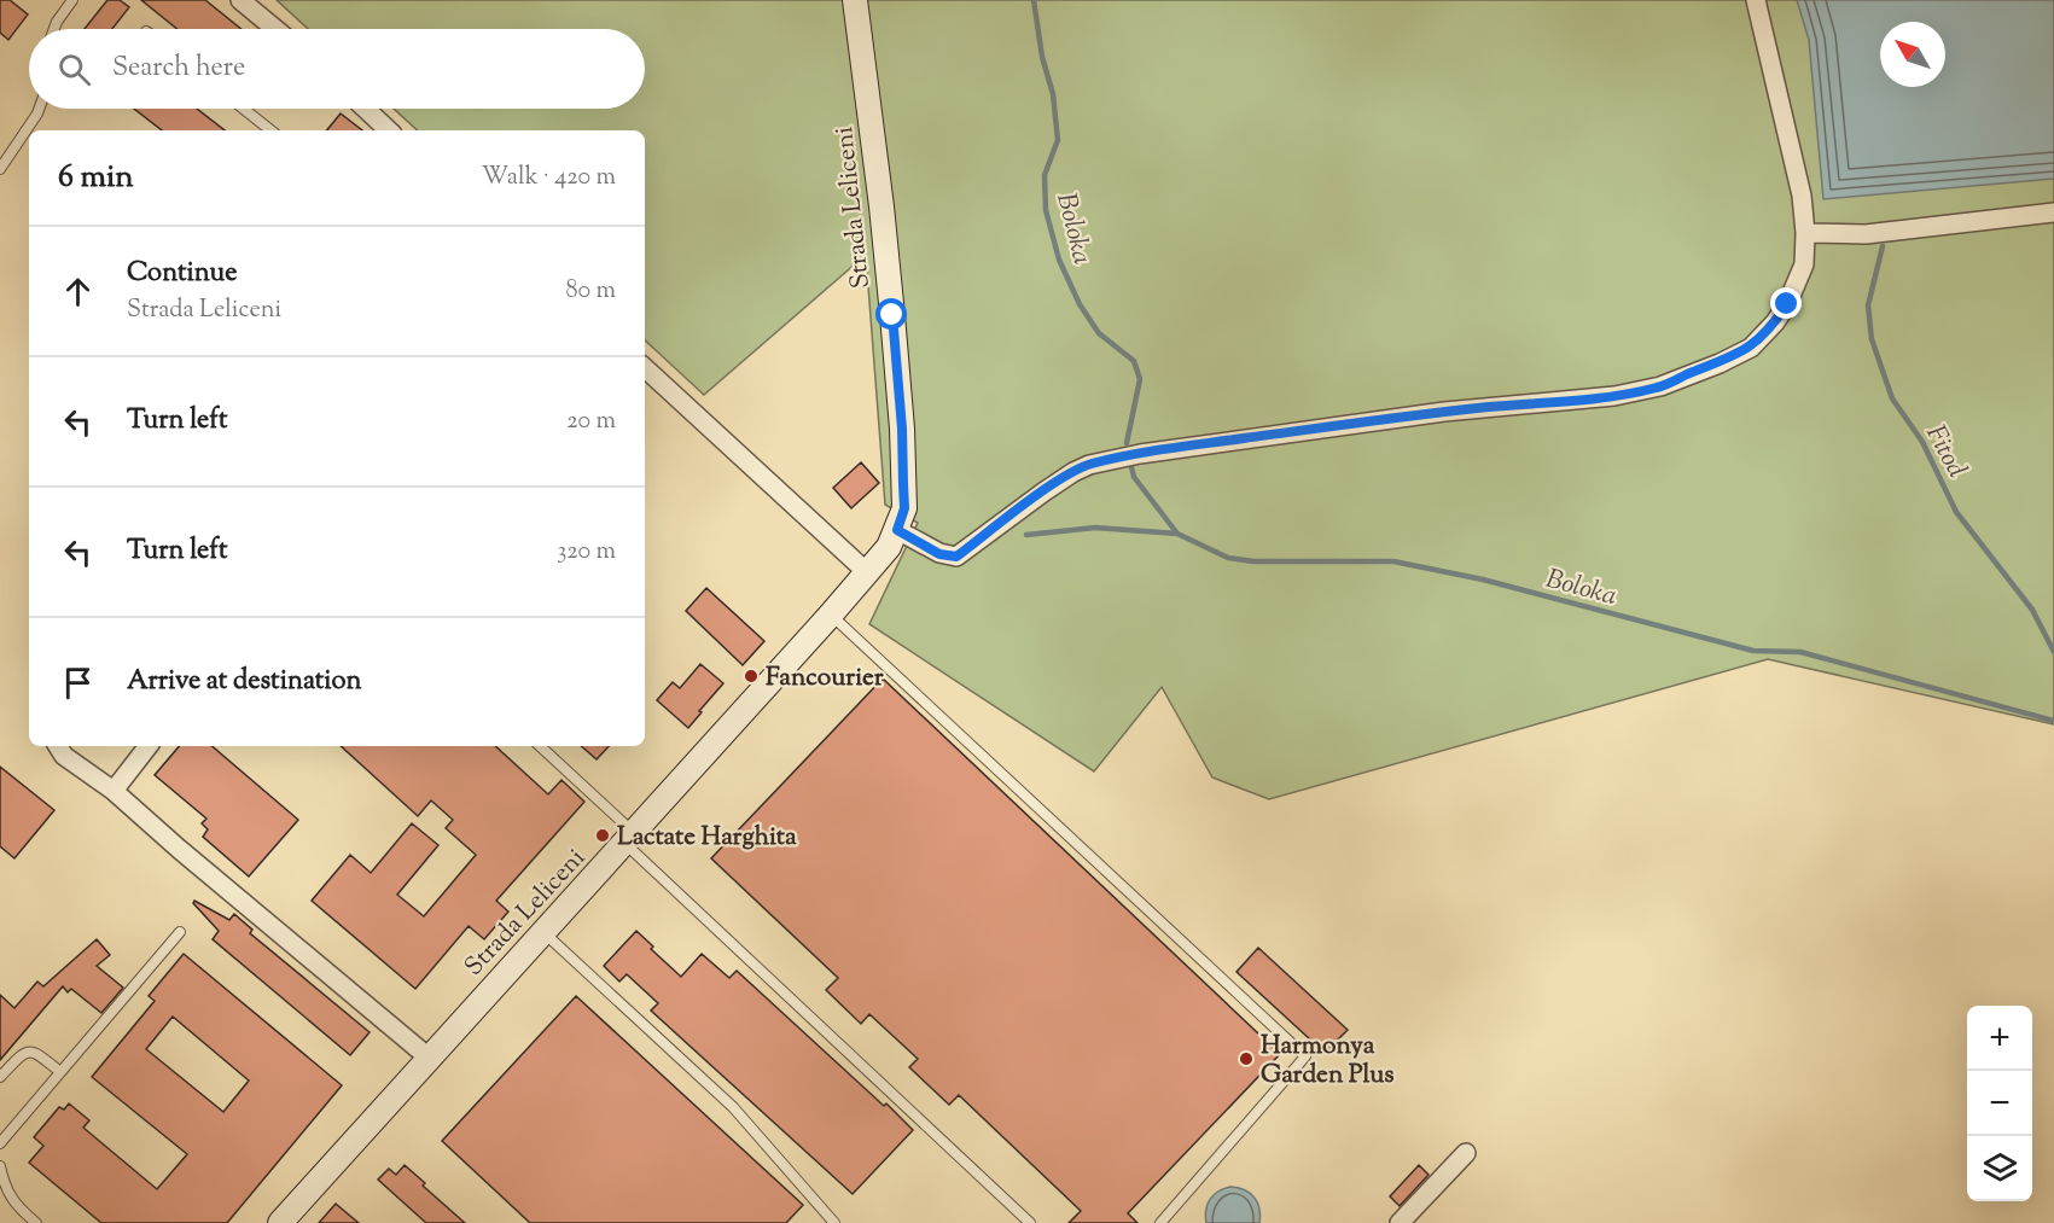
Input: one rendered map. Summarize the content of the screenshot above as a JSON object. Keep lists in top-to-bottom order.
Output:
{
  "streets": {
    "main road": ["Strada Leliceni"]
  },
  "water": ["Boloka", "Fitod"],
  "places": ["Fancourier", "Lactate Harghita", "Harmonya Garden Plus"],
  "north": "top left",
  "page": {
    "search": "Search here",
    "heading": ["6 min", "Walk · 420 m"],
    "list": [
      ["Continue", "Strada Leliceni", "80 m"],
      ["Turn left", "20 m"],
      ["Turn left", "320 m"],
      "Arrive at destination"
    ],
    "map_buttons": ["+", "−"]
  }
}
